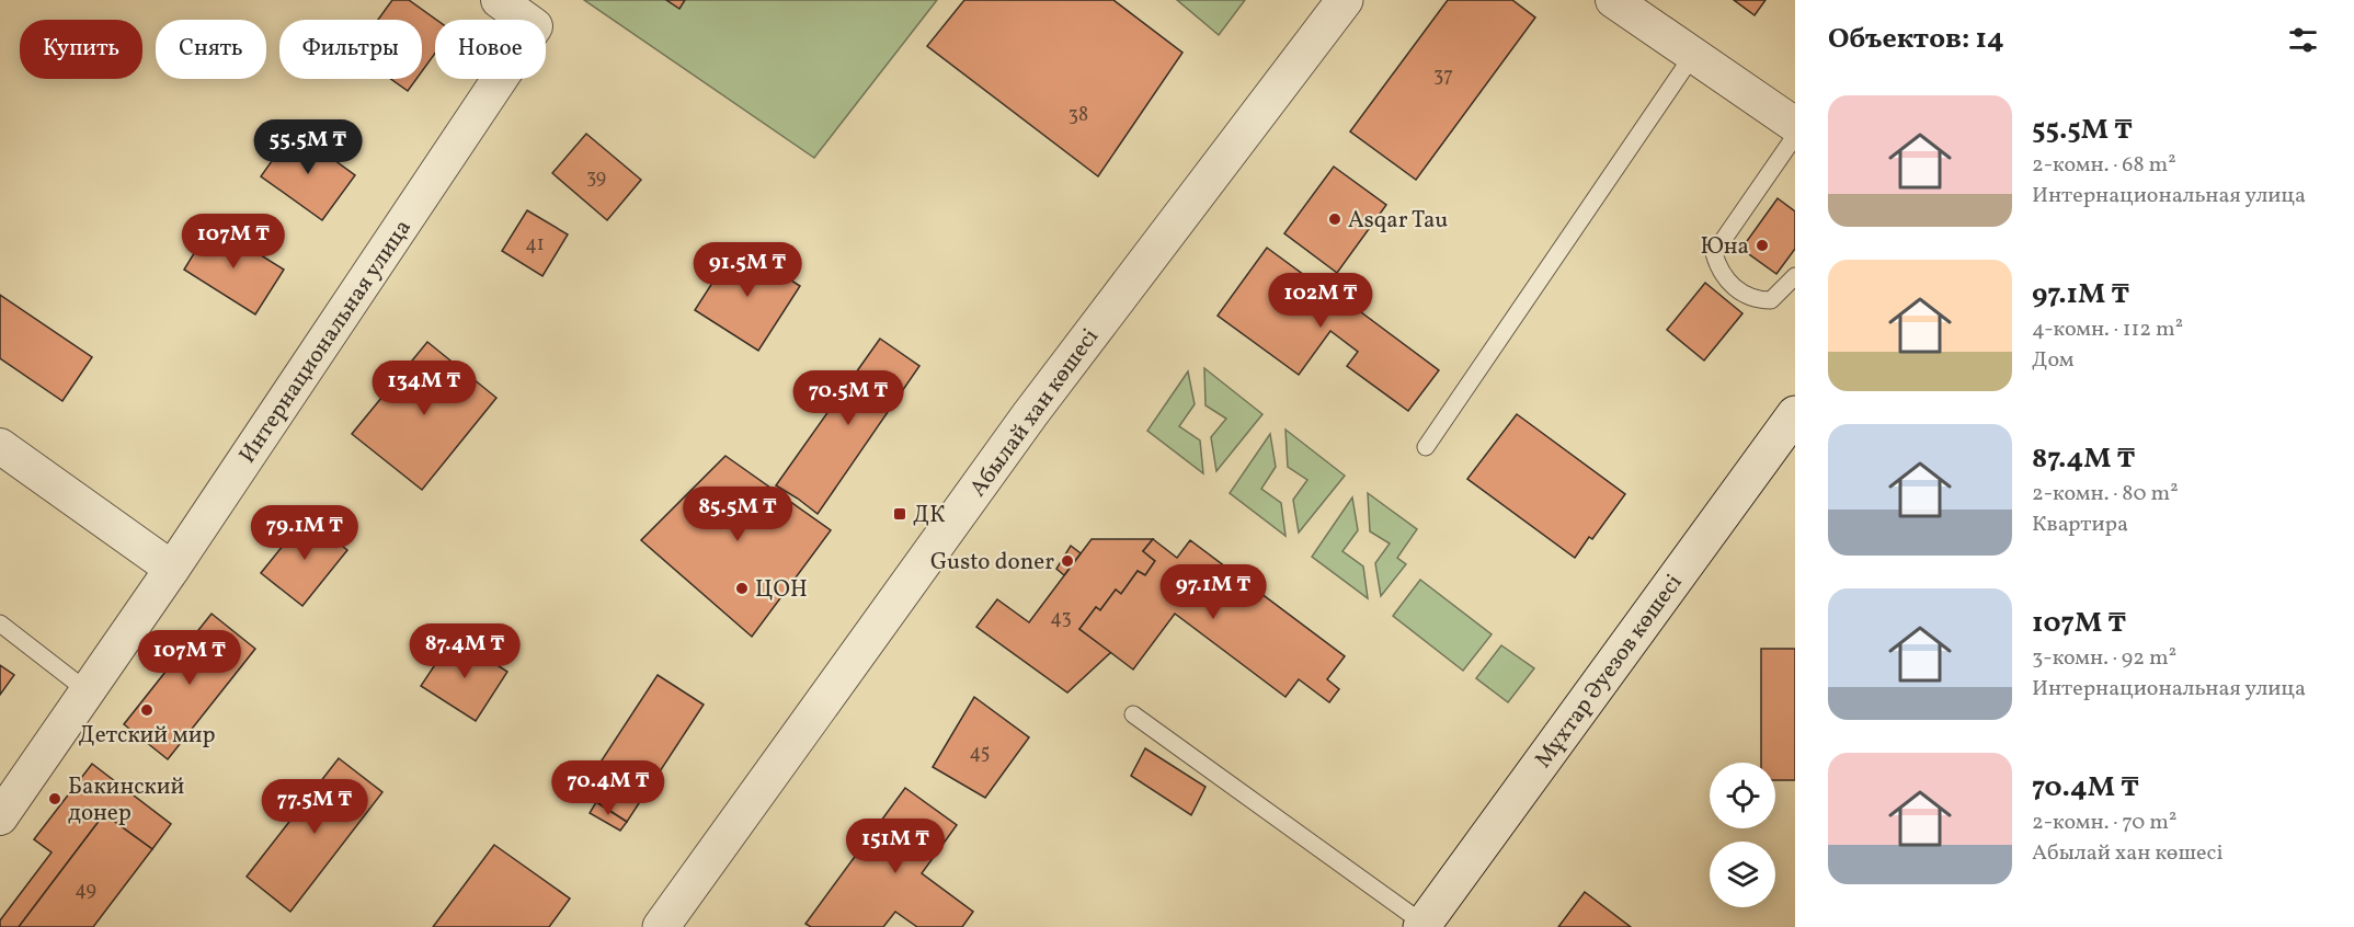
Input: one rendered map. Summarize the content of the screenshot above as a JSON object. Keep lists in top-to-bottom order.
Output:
{
  "streets": {
    "street": ["Интернациональная улица", "Абылай хан көшесі", "Мұхтар Әуезов көшесі"]
  },
  "places": {
    "other": [
      "Asqar Tau",
      "Юна",
      "Gusto doner",
      "ЦОН",
      "Детский мир",
      "Бакинский донер"
    ],
    "transit": ["ДК"]
  },
  "house_numbers": [
    "37",
    "38",
    "39",
    "41",
    "43",
    "45",
    "49"
  ],
  "page": {
    "heading": "Объектов: 14",
    "chip": [
      "Купить",
      "Снять",
      "Фильтры",
      "Новое"
    ],
    "list": [
      {
        "name": "55.5M ₸",
        "note": "2-комн. · 68 m² · Интернациональная улица"
      },
      {
        "name": "97.1M ₸",
        "note": "4-комн. · 112 m² · Дом"
      },
      {
        "name": "87.4M ₸",
        "note": "2-комн. · 80 m² · Квартира"
      },
      {
        "name": "107M ₸",
        "note": "3-комн. · 92 m² · Интернациональная улица"
      },
      {
        "name": "70.4M ₸",
        "note": "2-комн. · 70 m² · Абылай хан көшесі"
      }
    ],
    "price": [
      "55.5M ₸",
      "107M ₸",
      "91.5M ₸",
      "102M ₸",
      "134M ₸",
      "70.5M ₸",
      "85.5M ₸",
      "79.1M ₸",
      "97.1M ₸",
      "87.4M ₸",
      "107M ₸",
      "70.4M ₸",
      "77.5M ₸",
      "151M ₸"
    ]
  }
}
